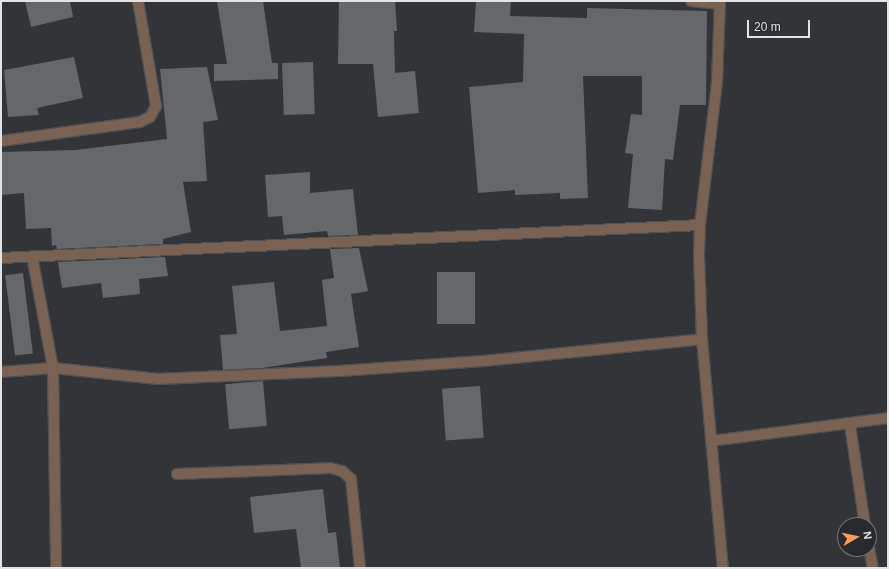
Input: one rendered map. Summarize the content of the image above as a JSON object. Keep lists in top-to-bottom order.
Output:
{
  "scale_bar": "20 m",
  "north": "right"
}
